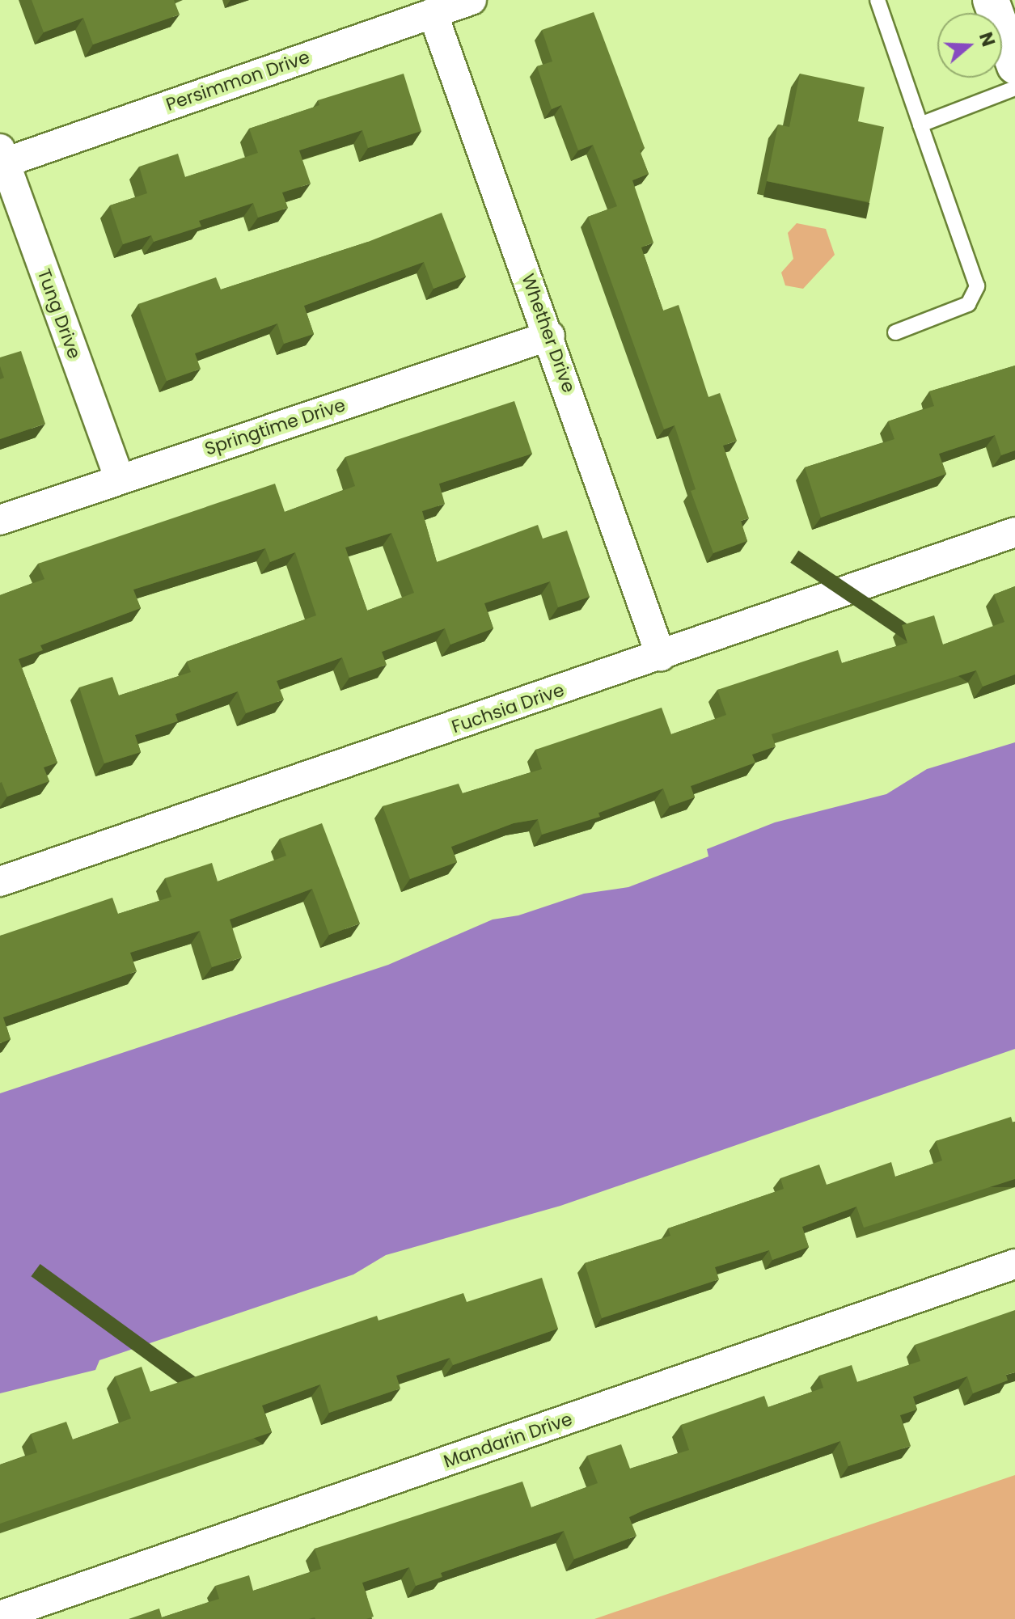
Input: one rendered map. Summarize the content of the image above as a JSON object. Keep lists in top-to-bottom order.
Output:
{
  "streets": {
    "street": [
      "Persimmon Drive",
      "Tung Drive",
      "Whether Drive",
      "Springtime Drive",
      "Fuchsia Drive",
      "Mandarin Drive"
    ]
  },
  "crossings": [
    ["Persimmon Drive", "Tung Drive"],
    ["Persimmon Drive", "Whether Drive"],
    ["Tung Drive", "Springtime Drive"],
    ["Whether Drive", "Springtime Drive"],
    ["Whether Drive", "Fuchsia Drive"]
  ],
  "north": "right"
}
